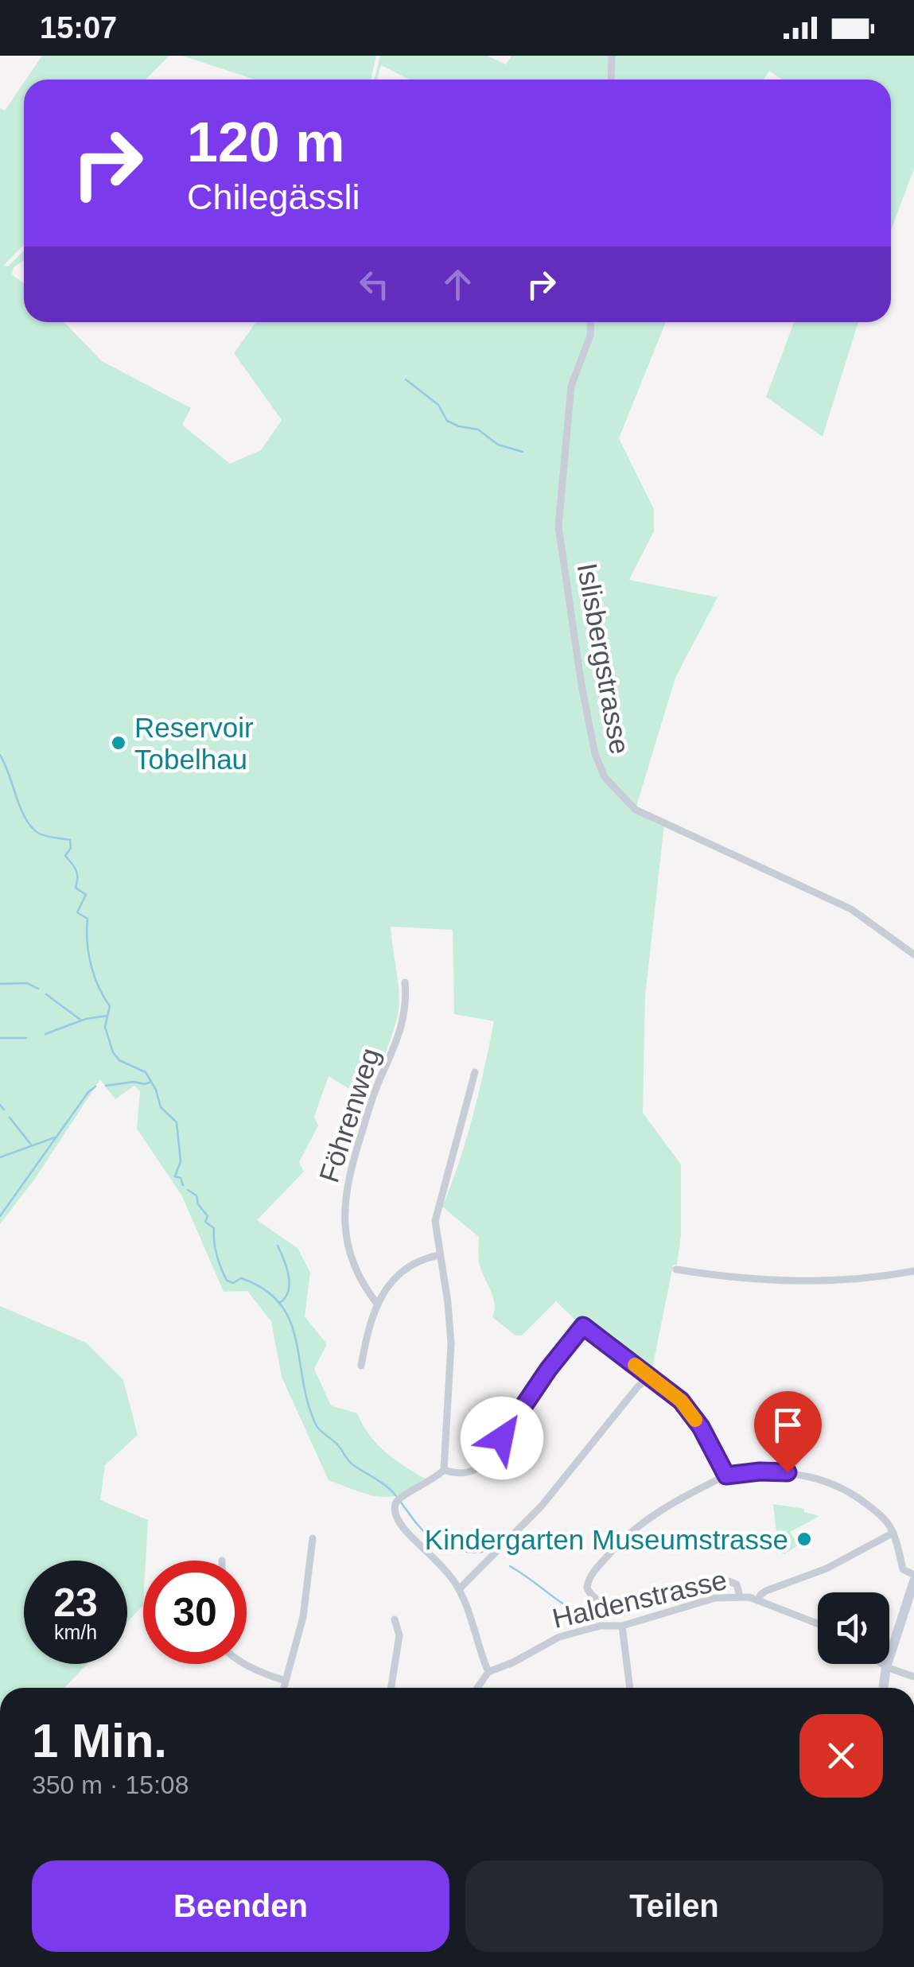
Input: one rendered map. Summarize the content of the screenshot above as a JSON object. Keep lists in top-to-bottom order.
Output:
{
  "streets": {
    "street": ["Islisbergstrasse", "Föhrenweg", "Haldenstrasse"]
  },
  "places": ["Reservoir Tobelhau", "Kindergarten Museumstrasse"],
  "page": {
    "status": "15:07",
    "turn": ["120 m", "Chilegässli"],
    "speed": "23 km/h",
    "limit": "30",
    "heading": ["1 Min.", "350 m · 15:08"],
    "buttons": ["Beenden", "Teilen"]
  }
}
